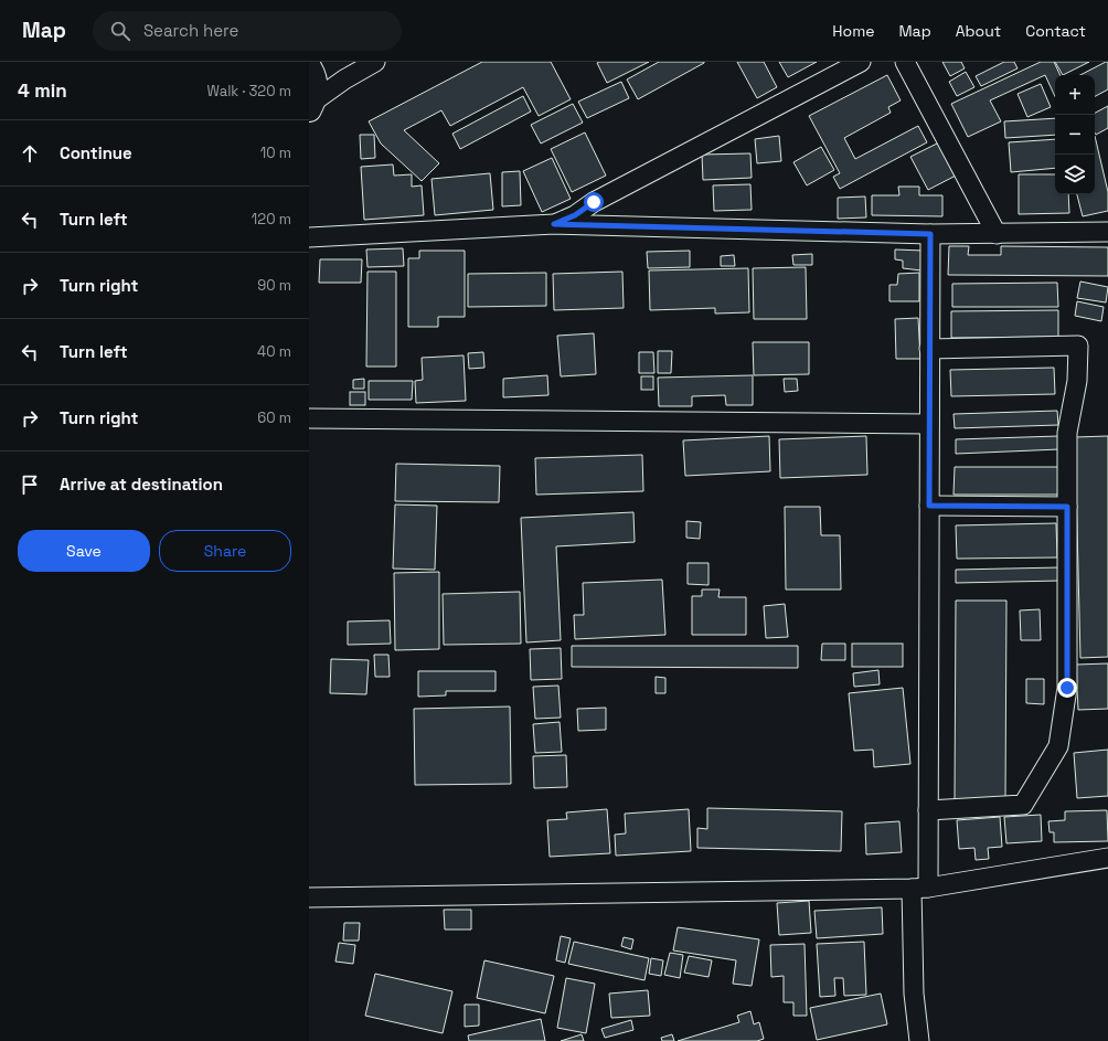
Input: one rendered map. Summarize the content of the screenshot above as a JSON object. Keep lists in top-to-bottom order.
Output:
{
  "page": {
    "header": "Map",
    "search": "Search here",
    "nav": [
      "Home",
      "Map",
      "About",
      "Contact"
    ],
    "heading": ["4 min", "Walk · 320 m"],
    "map_buttons": ["+", "−"],
    "list": [
      ["Continue", "10 m"],
      ["Turn left", "120 m"],
      ["Turn right", "90 m"],
      ["Turn left", "40 m"],
      ["Turn right", "60 m"],
      "Arrive at destination"
    ],
    "buttons": ["Save", "Share"]
  }
}
